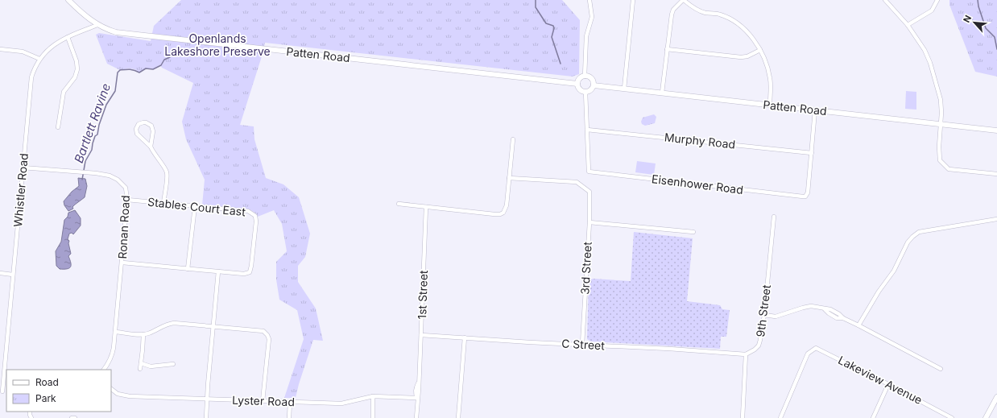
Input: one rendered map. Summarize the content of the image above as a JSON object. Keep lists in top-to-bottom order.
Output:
{
  "streets": {
    "street": [
      "Patten Road",
      "Murphy Road",
      "Eisenhower Road",
      "Whistler Road",
      "Stables Court East",
      "Ronan Road",
      "3rd Street",
      "1st Street",
      "9th Street",
      "C Street",
      "Lakeview Avenue",
      "Lyster Road"
    ]
  },
  "crossings": [
    ["Patten Road", "Whistler Road"],
    ["Murphy Road", "Eisenhower Road"],
    ["Whistler Road", "Ronan Road"],
    ["Stables Court East", "Ronan Road"],
    ["3rd Street", "C Street"],
    ["1st Street", "C Street"],
    ["1st Street", "Lyster Road"],
    ["9th Street", "C Street"]
  ],
  "water": ["Bartlett Ravine"],
  "parks": ["Openlands Lakeshore Preserve"],
  "legend": ["Road", "Park"],
  "north": "top left"
}
